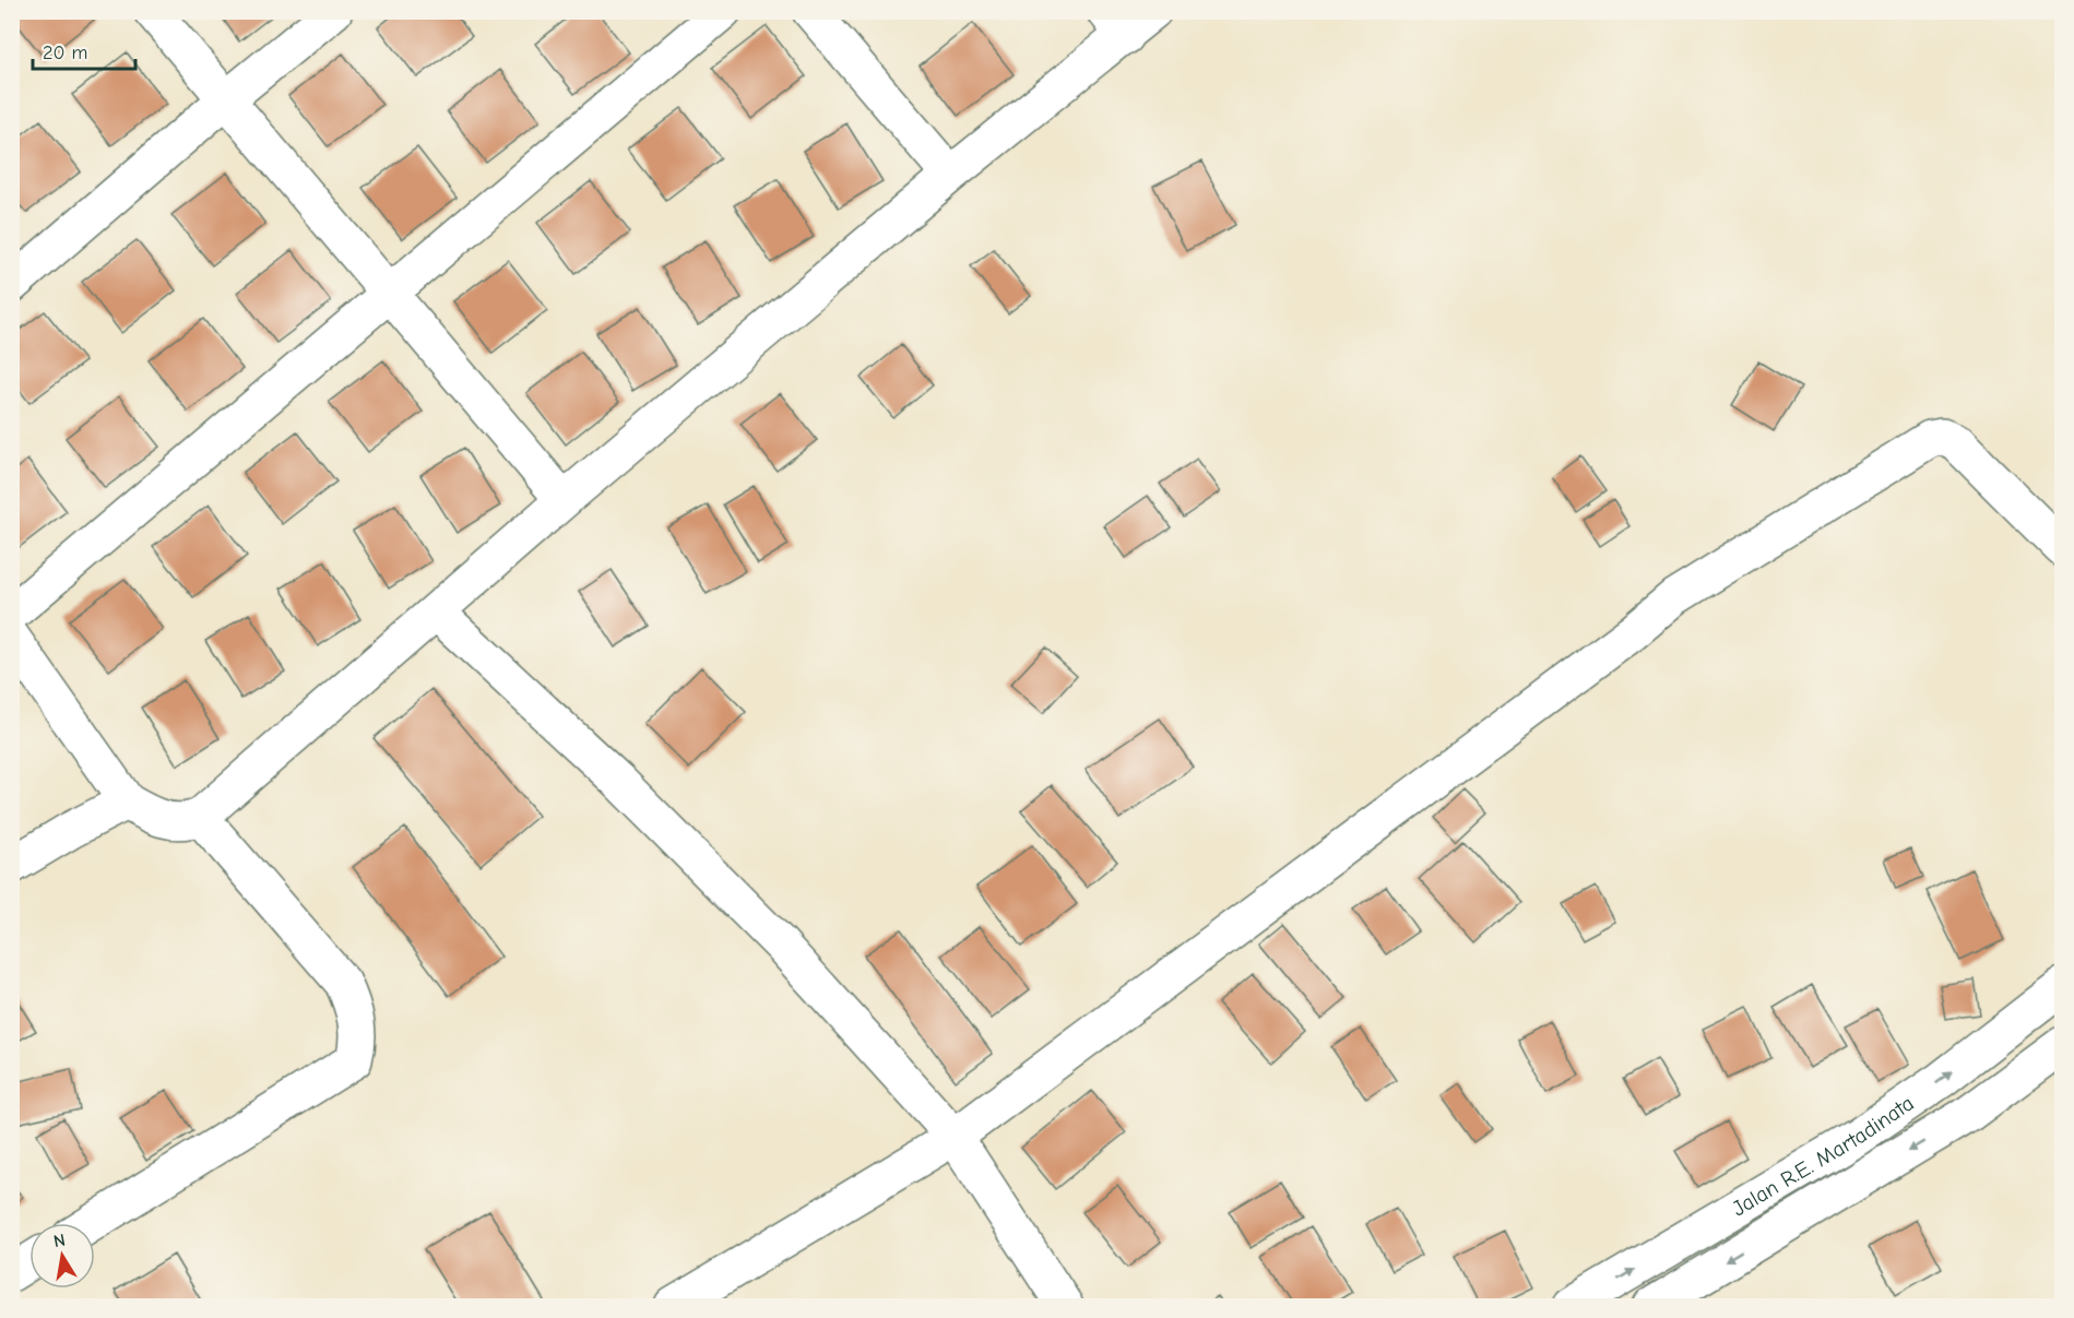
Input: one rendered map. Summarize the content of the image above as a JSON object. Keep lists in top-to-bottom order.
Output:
{
  "streets": {
    "main road": ["Jalan R.E. Martadinata"]
  },
  "scale_bar": "20 m",
  "north": "top"
}
